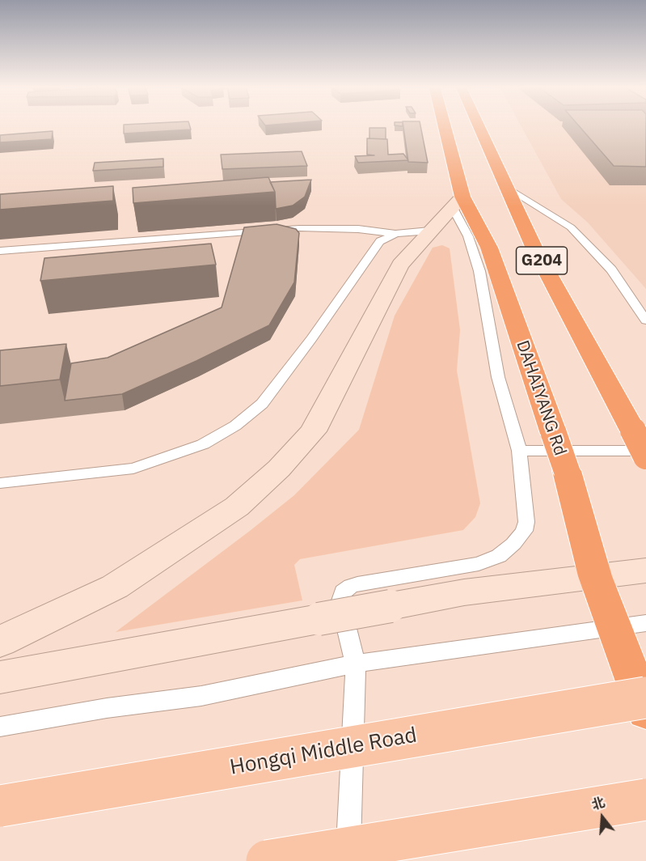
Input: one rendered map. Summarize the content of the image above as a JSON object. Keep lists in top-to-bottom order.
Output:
{
  "streets": {
    "highway": ["G204", "DAHAIYANG Rd"],
    "main road": ["Hongqi Middle Road"]
  },
  "north": "top"
}
